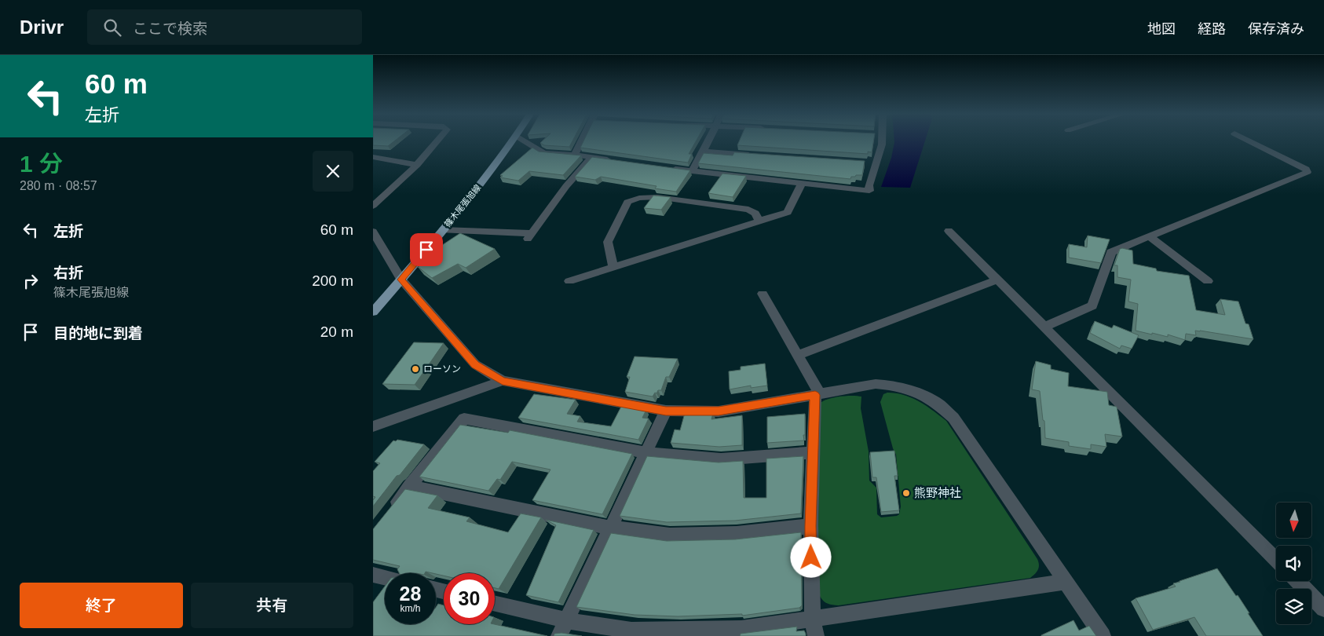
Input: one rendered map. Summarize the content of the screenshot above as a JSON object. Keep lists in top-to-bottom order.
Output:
{
  "streets": {
    "main road": ["篠木尾張旭線"]
  },
  "places": ["ローソン", "熊野神社"],
  "north": "bottom",
  "page": {
    "header": "Drivr",
    "search": "ここで検索",
    "nav": ["地図", "経路", "保存済み"],
    "turn": ["60 m", "左折"],
    "heading": ["1 分", "280 m · 08:57"],
    "list": [
      {
        "name": "左折",
        "value": "60 m"
      },
      {
        "name": "右折",
        "note": "篠木尾張旭線",
        "value": "200 m"
      },
      {
        "name": "目的地に到着",
        "value": "20 m"
      }
    ],
    "speed": "28 km/h",
    "limit": "30",
    "buttons": ["終了", "共有"]
  }
}
